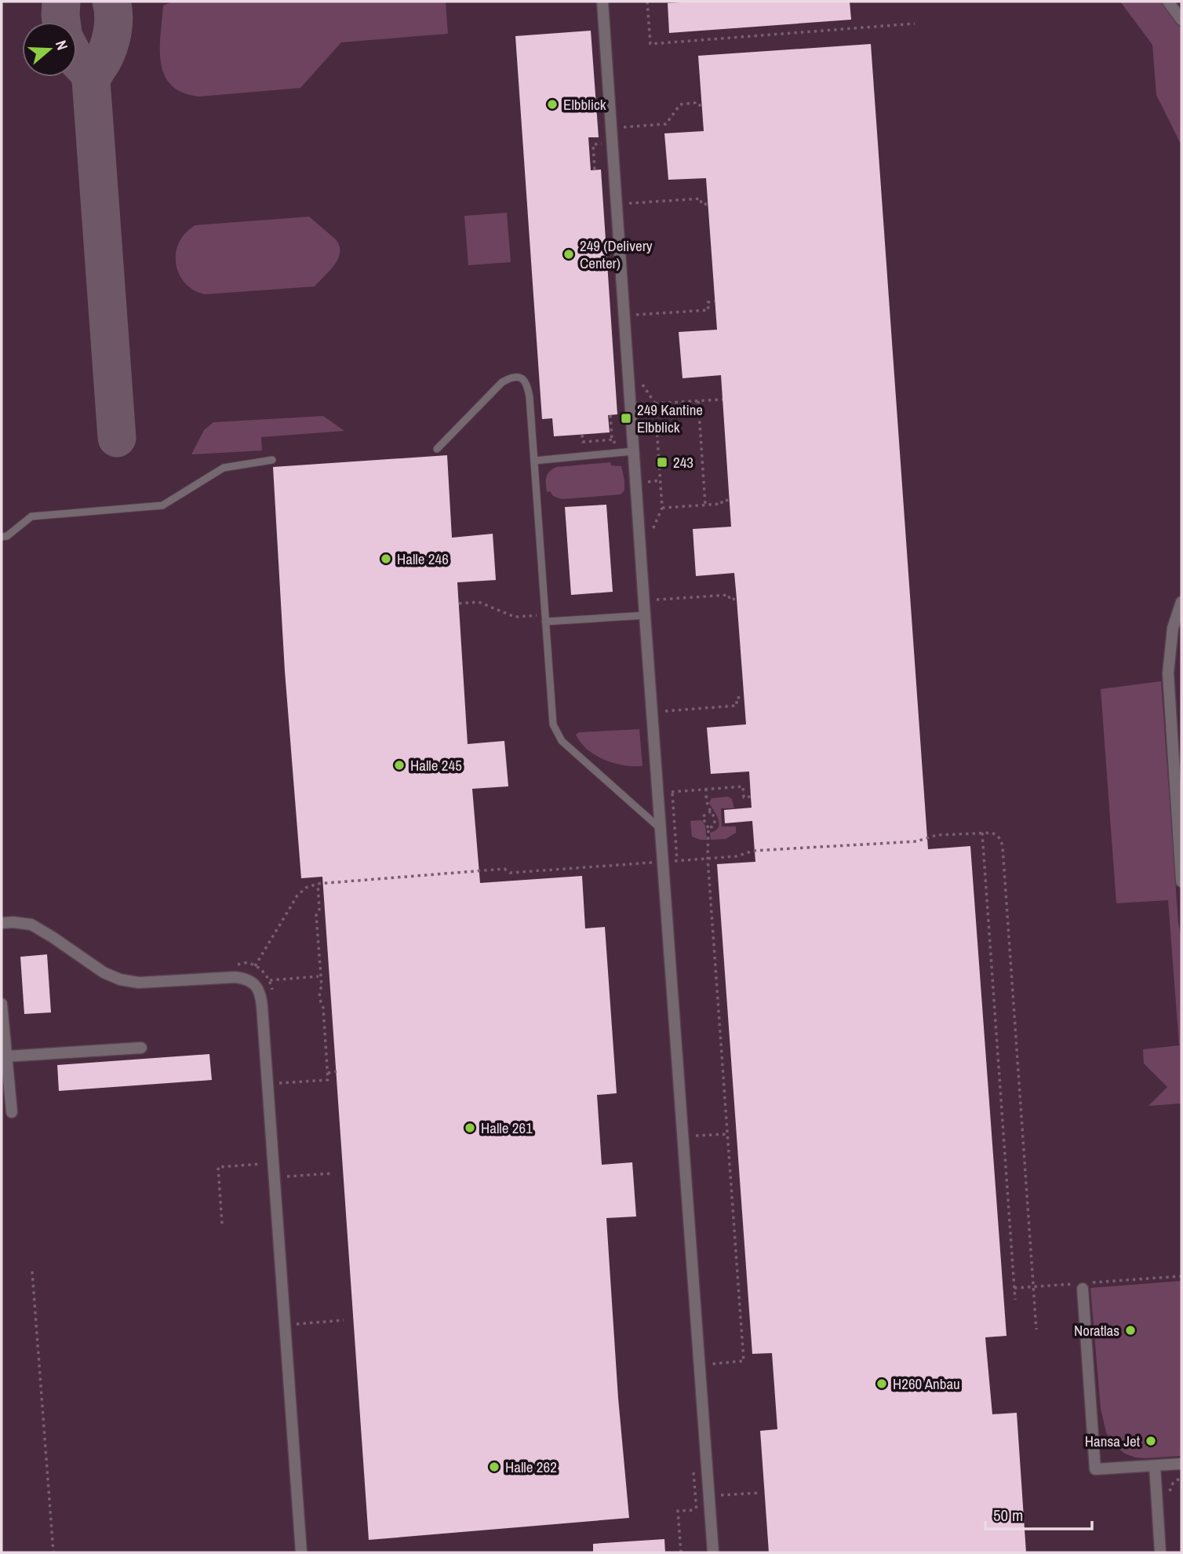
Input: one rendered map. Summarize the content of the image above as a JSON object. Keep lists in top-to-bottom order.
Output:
{
  "places": {
    "other": [
      "Elbblick",
      "249 (Delivery Center)",
      "Halle 246",
      "Halle 245",
      "Halle 261",
      "Noratlas",
      "H260 Anbau",
      "Hansa Jet",
      "Halle 262"
    ],
    "transit": ["249 Kantine Elbblick", "243"]
  },
  "scale_bar": "50 m",
  "north": "right"
}
